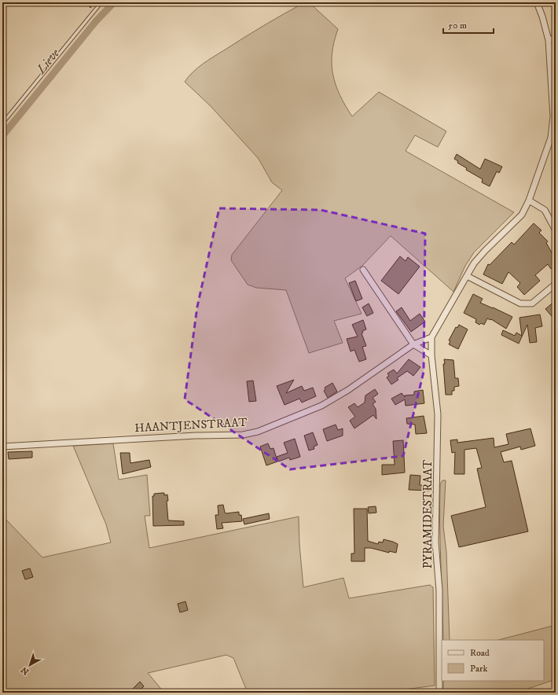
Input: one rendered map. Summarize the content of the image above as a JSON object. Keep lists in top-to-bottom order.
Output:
{
  "streets": {
    "street": ["HAANTJENSTRAAT", "PYRAMIDESTRAAT"]
  },
  "crossings": [
    ["HAANTJENSTRAAT", "PYRAMIDESTRAAT"]
  ],
  "water": ["Lieve"],
  "legend": ["Road", "Park"],
  "scale_bar": "50 m",
  "north": "bottom left"
}
